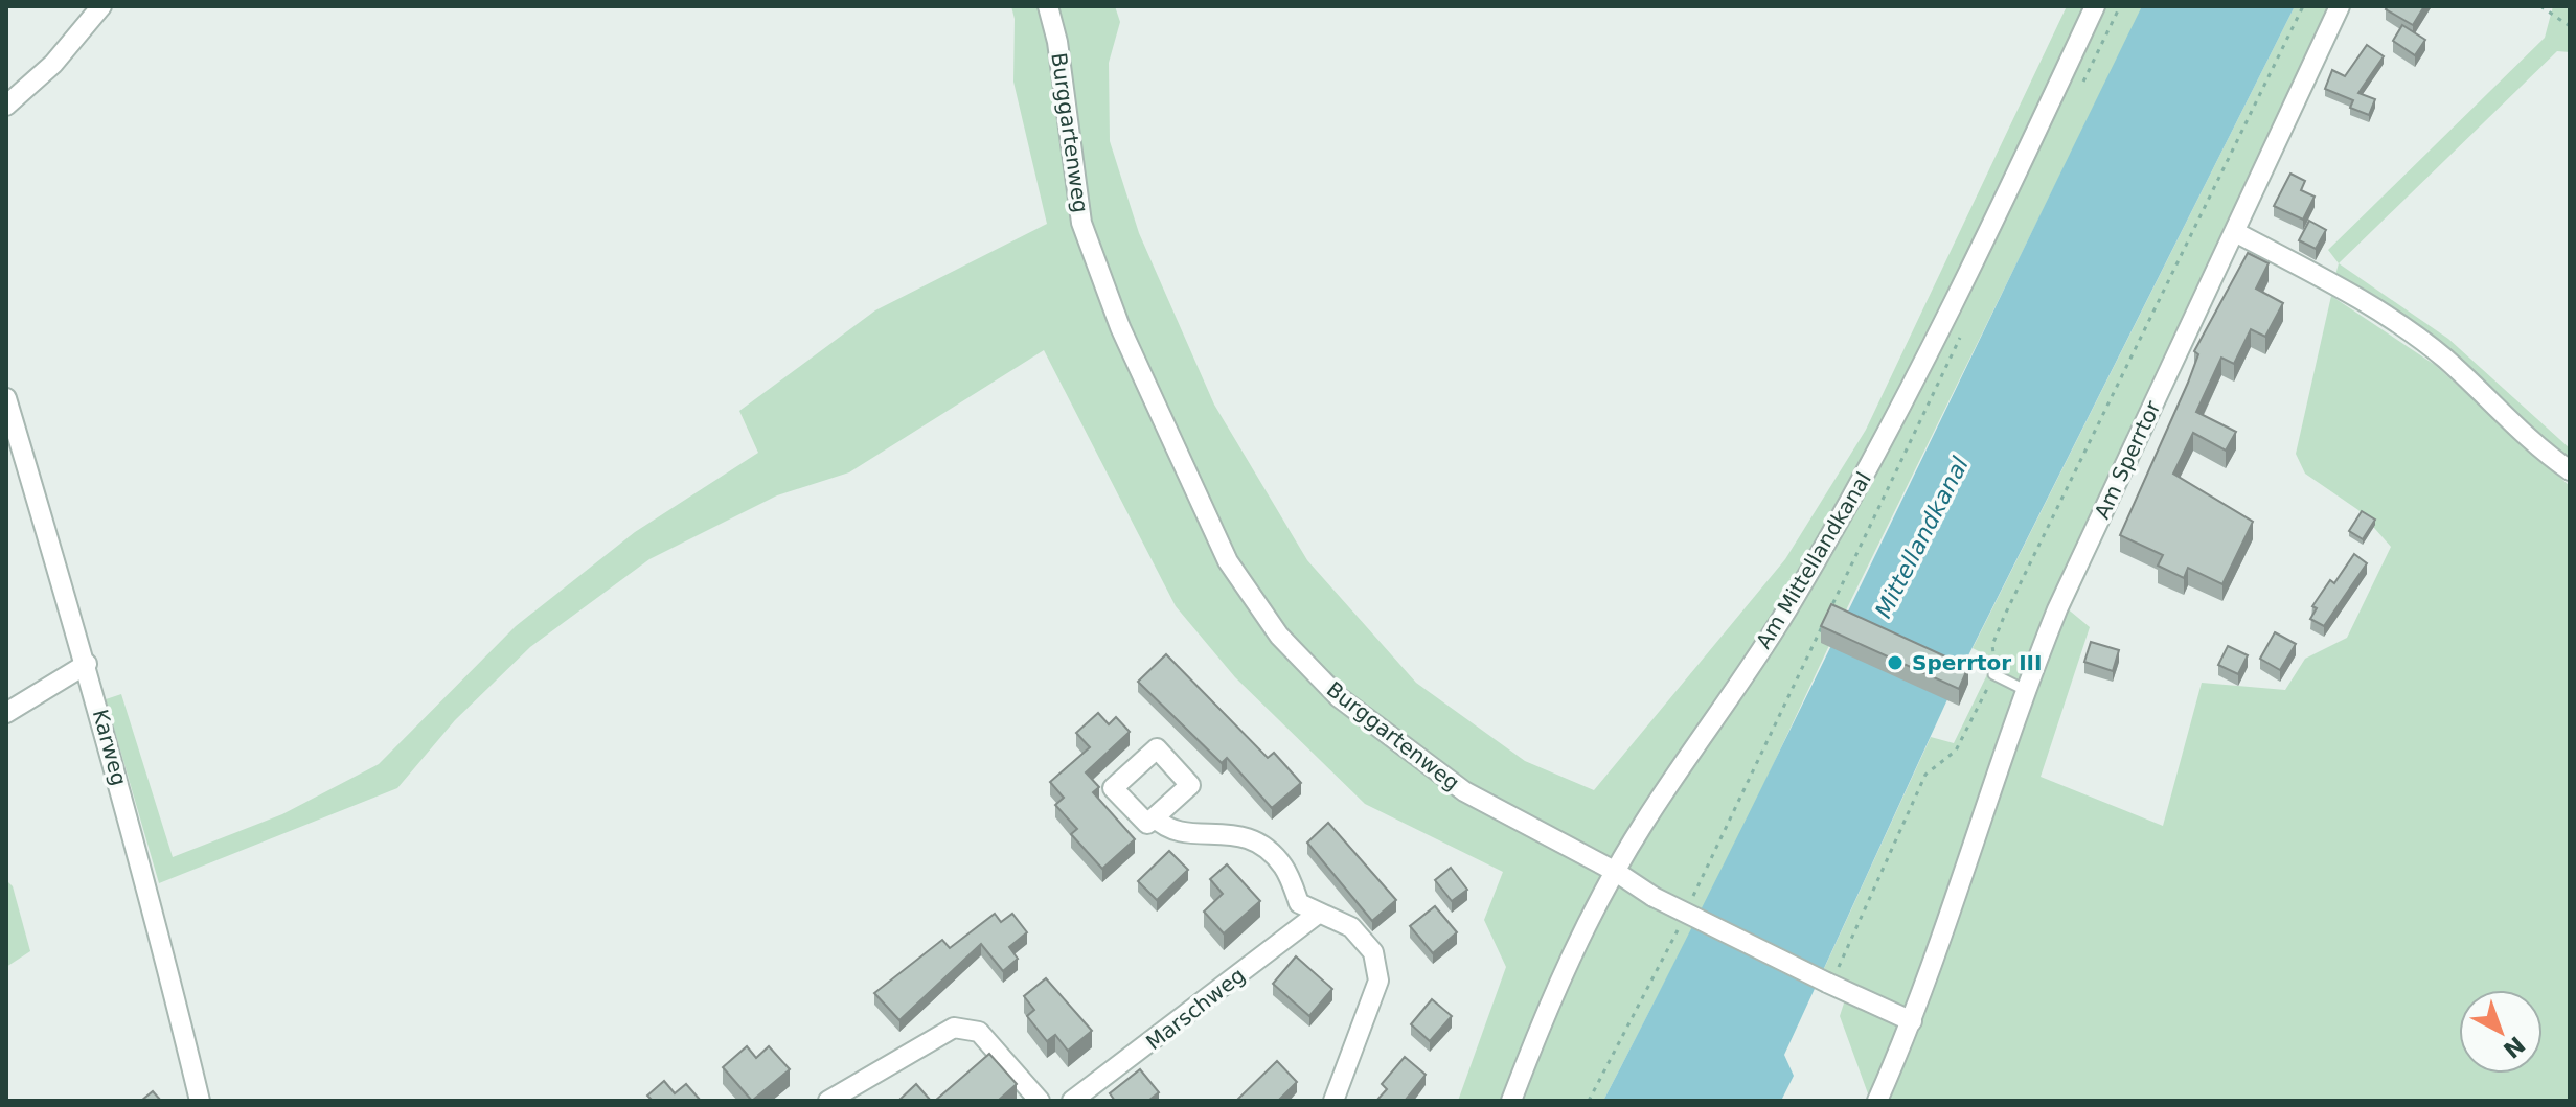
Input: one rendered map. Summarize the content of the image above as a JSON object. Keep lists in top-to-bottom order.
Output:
{
  "streets": {
    "street": [
      "Burggartenweg",
      "Am Sperrtor",
      "Am Mittellandkanal",
      "Karweg",
      "Marschweg"
    ]
  },
  "crossings": [
    ["Burggartenweg", "Am Sperrtor"],
    ["Burggartenweg", "Am Mittellandkanal"]
  ],
  "water": ["Mittellandkanal"],
  "places": ["Sperrtor III"],
  "north": "bottom right"
}
